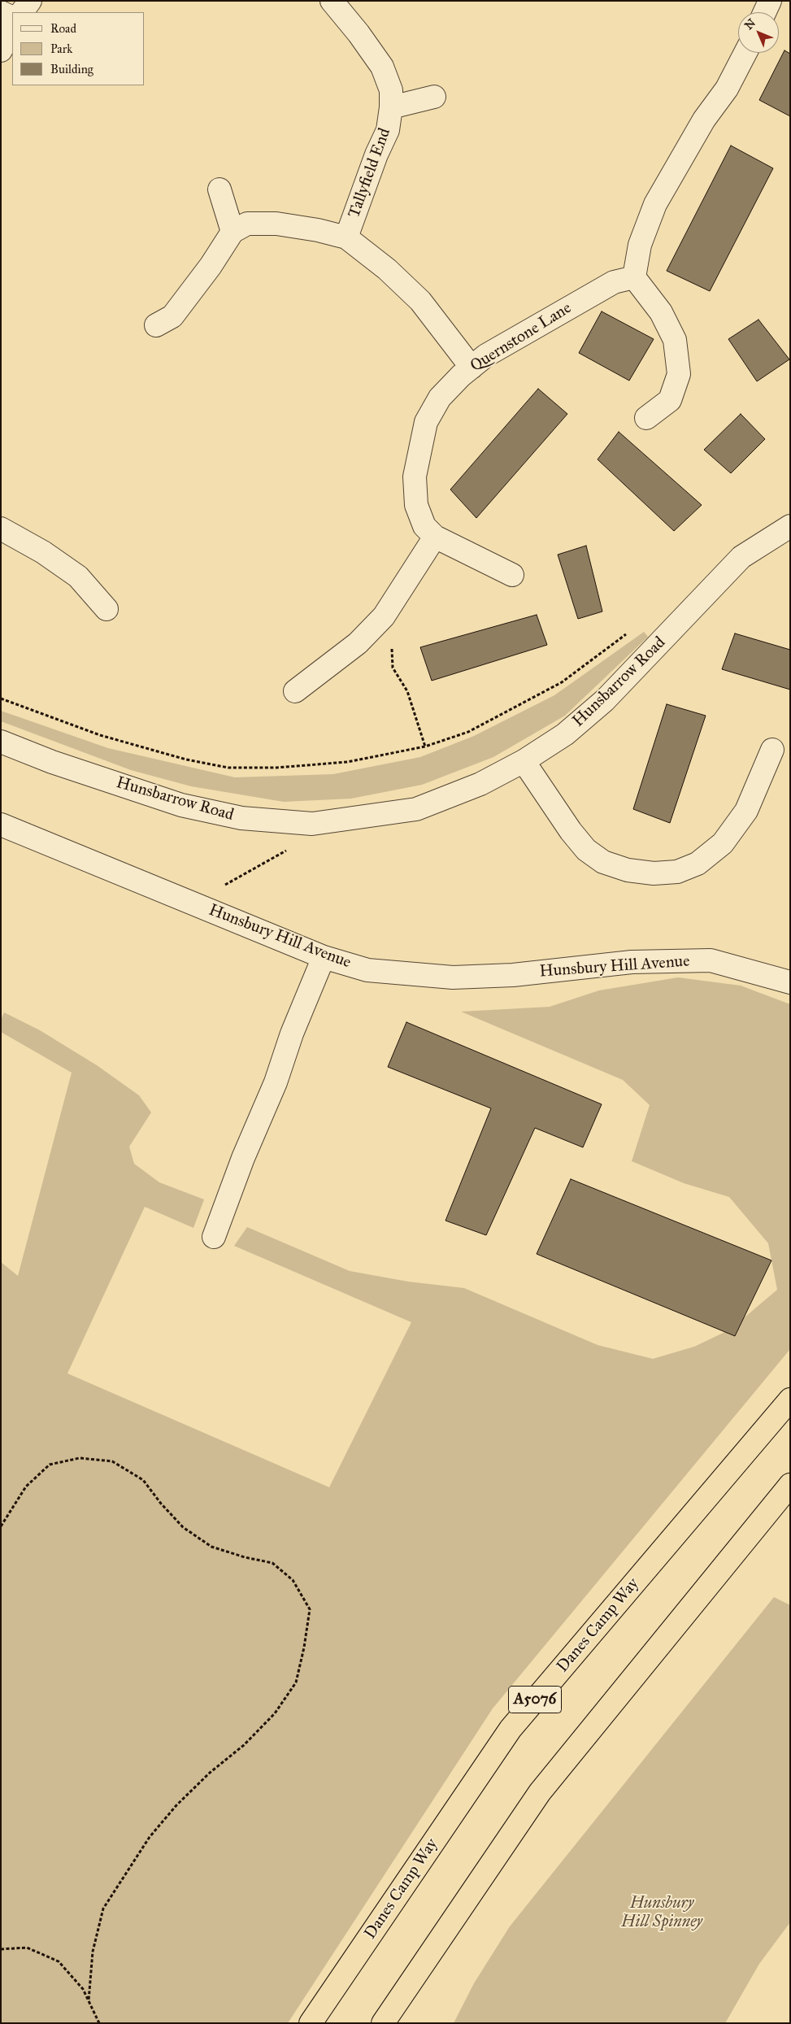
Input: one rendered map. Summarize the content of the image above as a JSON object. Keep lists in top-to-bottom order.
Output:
{
  "streets": {
    "highway": ["Danes Camp Way", "A5076"],
    "street": [
      "Tallyfield End",
      "Quernstone Lane",
      "Hunsbarrow Road",
      "Hunsbury Hill Avenue"
    ]
  },
  "crossings": [
    ["Tallyfield End", "Quernstone Lane"]
  ],
  "parks": ["Hunsbury Hill Spinney"],
  "legend": ["Road", "Park", "Building"],
  "north": "top left"
}
